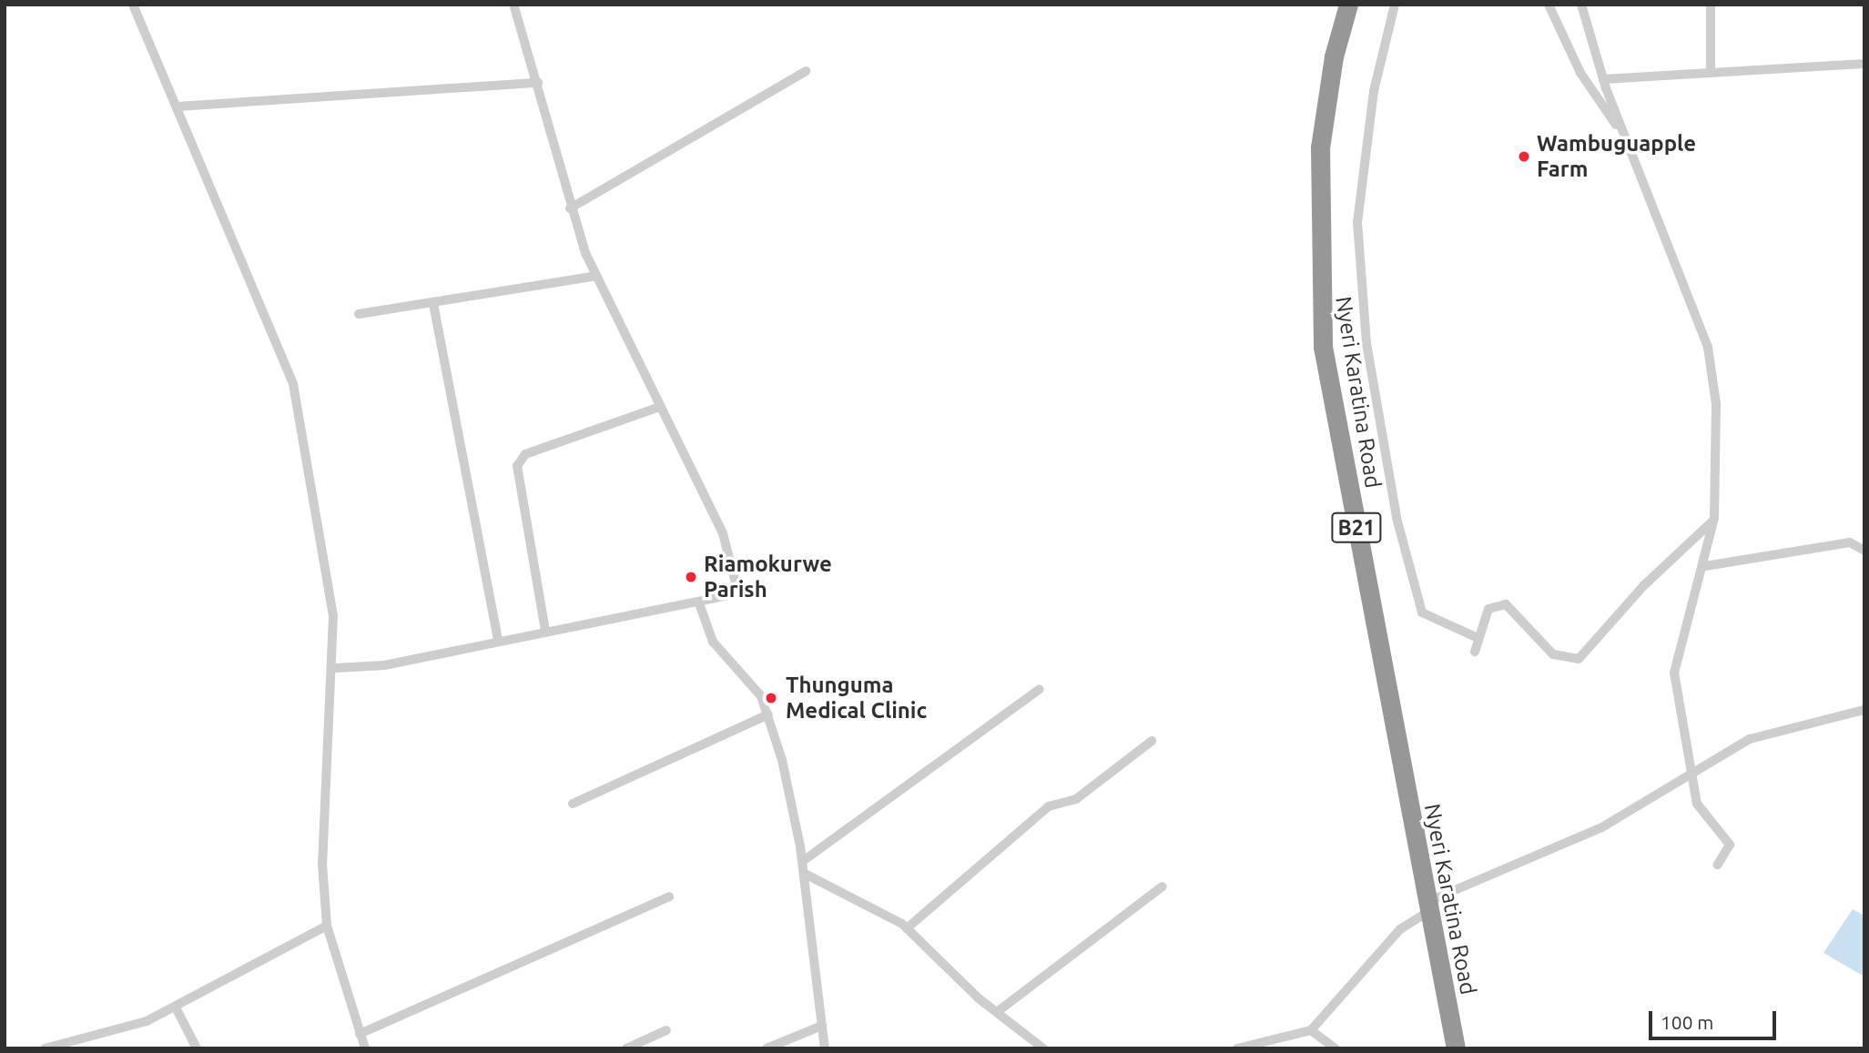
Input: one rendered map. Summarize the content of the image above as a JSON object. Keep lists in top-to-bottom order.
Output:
{
  "streets": {
    "highway": ["Nyeri Karatina Road", "B21"]
  },
  "places": ["Wambuguapple Farm", "Riamokurwe Parish", "Thunguma Medical Clinic"],
  "scale_bar": "100 m"
}
